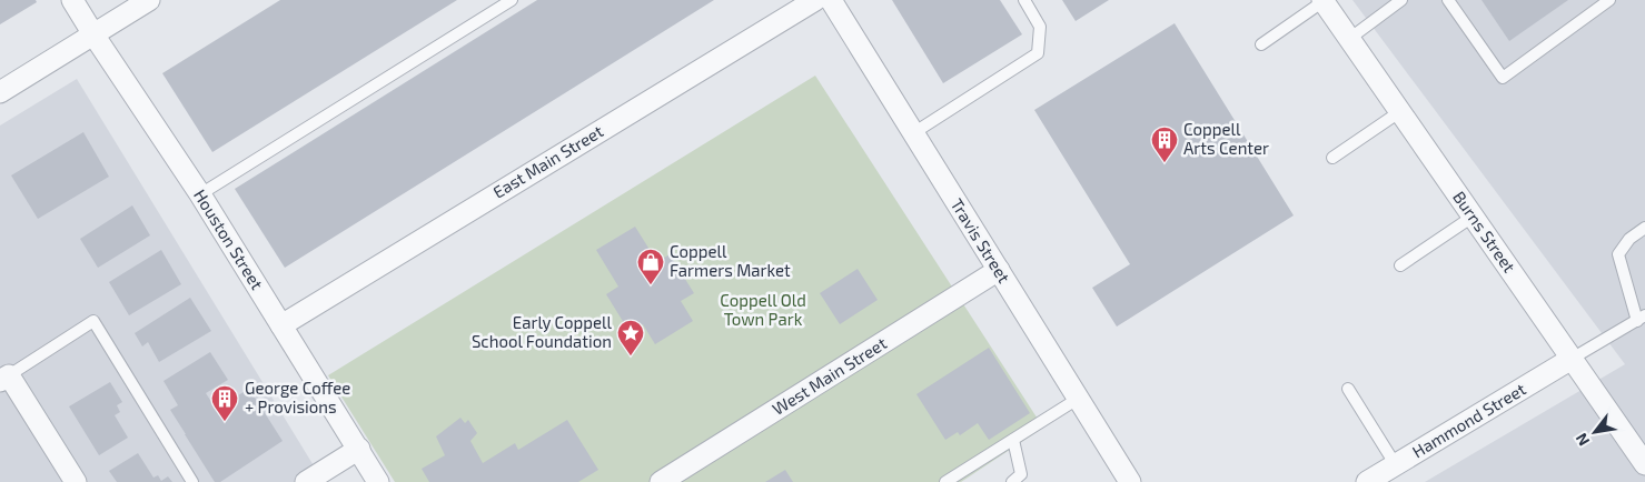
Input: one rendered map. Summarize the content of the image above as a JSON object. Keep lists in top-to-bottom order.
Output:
{
  "streets": {
    "street": [
      "East Main Street",
      "Burns Street",
      "Houston Street",
      "Travis Street",
      "West Main Street",
      "Hammond Street"
    ]
  },
  "crossings": [
    ["East Main Street", "Houston Street"],
    ["Burns Street", "Hammond Street"],
    ["Travis Street", "West Main Street"]
  ],
  "parks": ["Coppell Old Town Park"],
  "places": {
    "building": ["Coppell Arts Center", "George Coffee + Provisions"],
    "shop": ["Coppell Farmers Market"],
    "place": ["Early Coppell School Foundation"]
  },
  "north": "bottom left"
}
